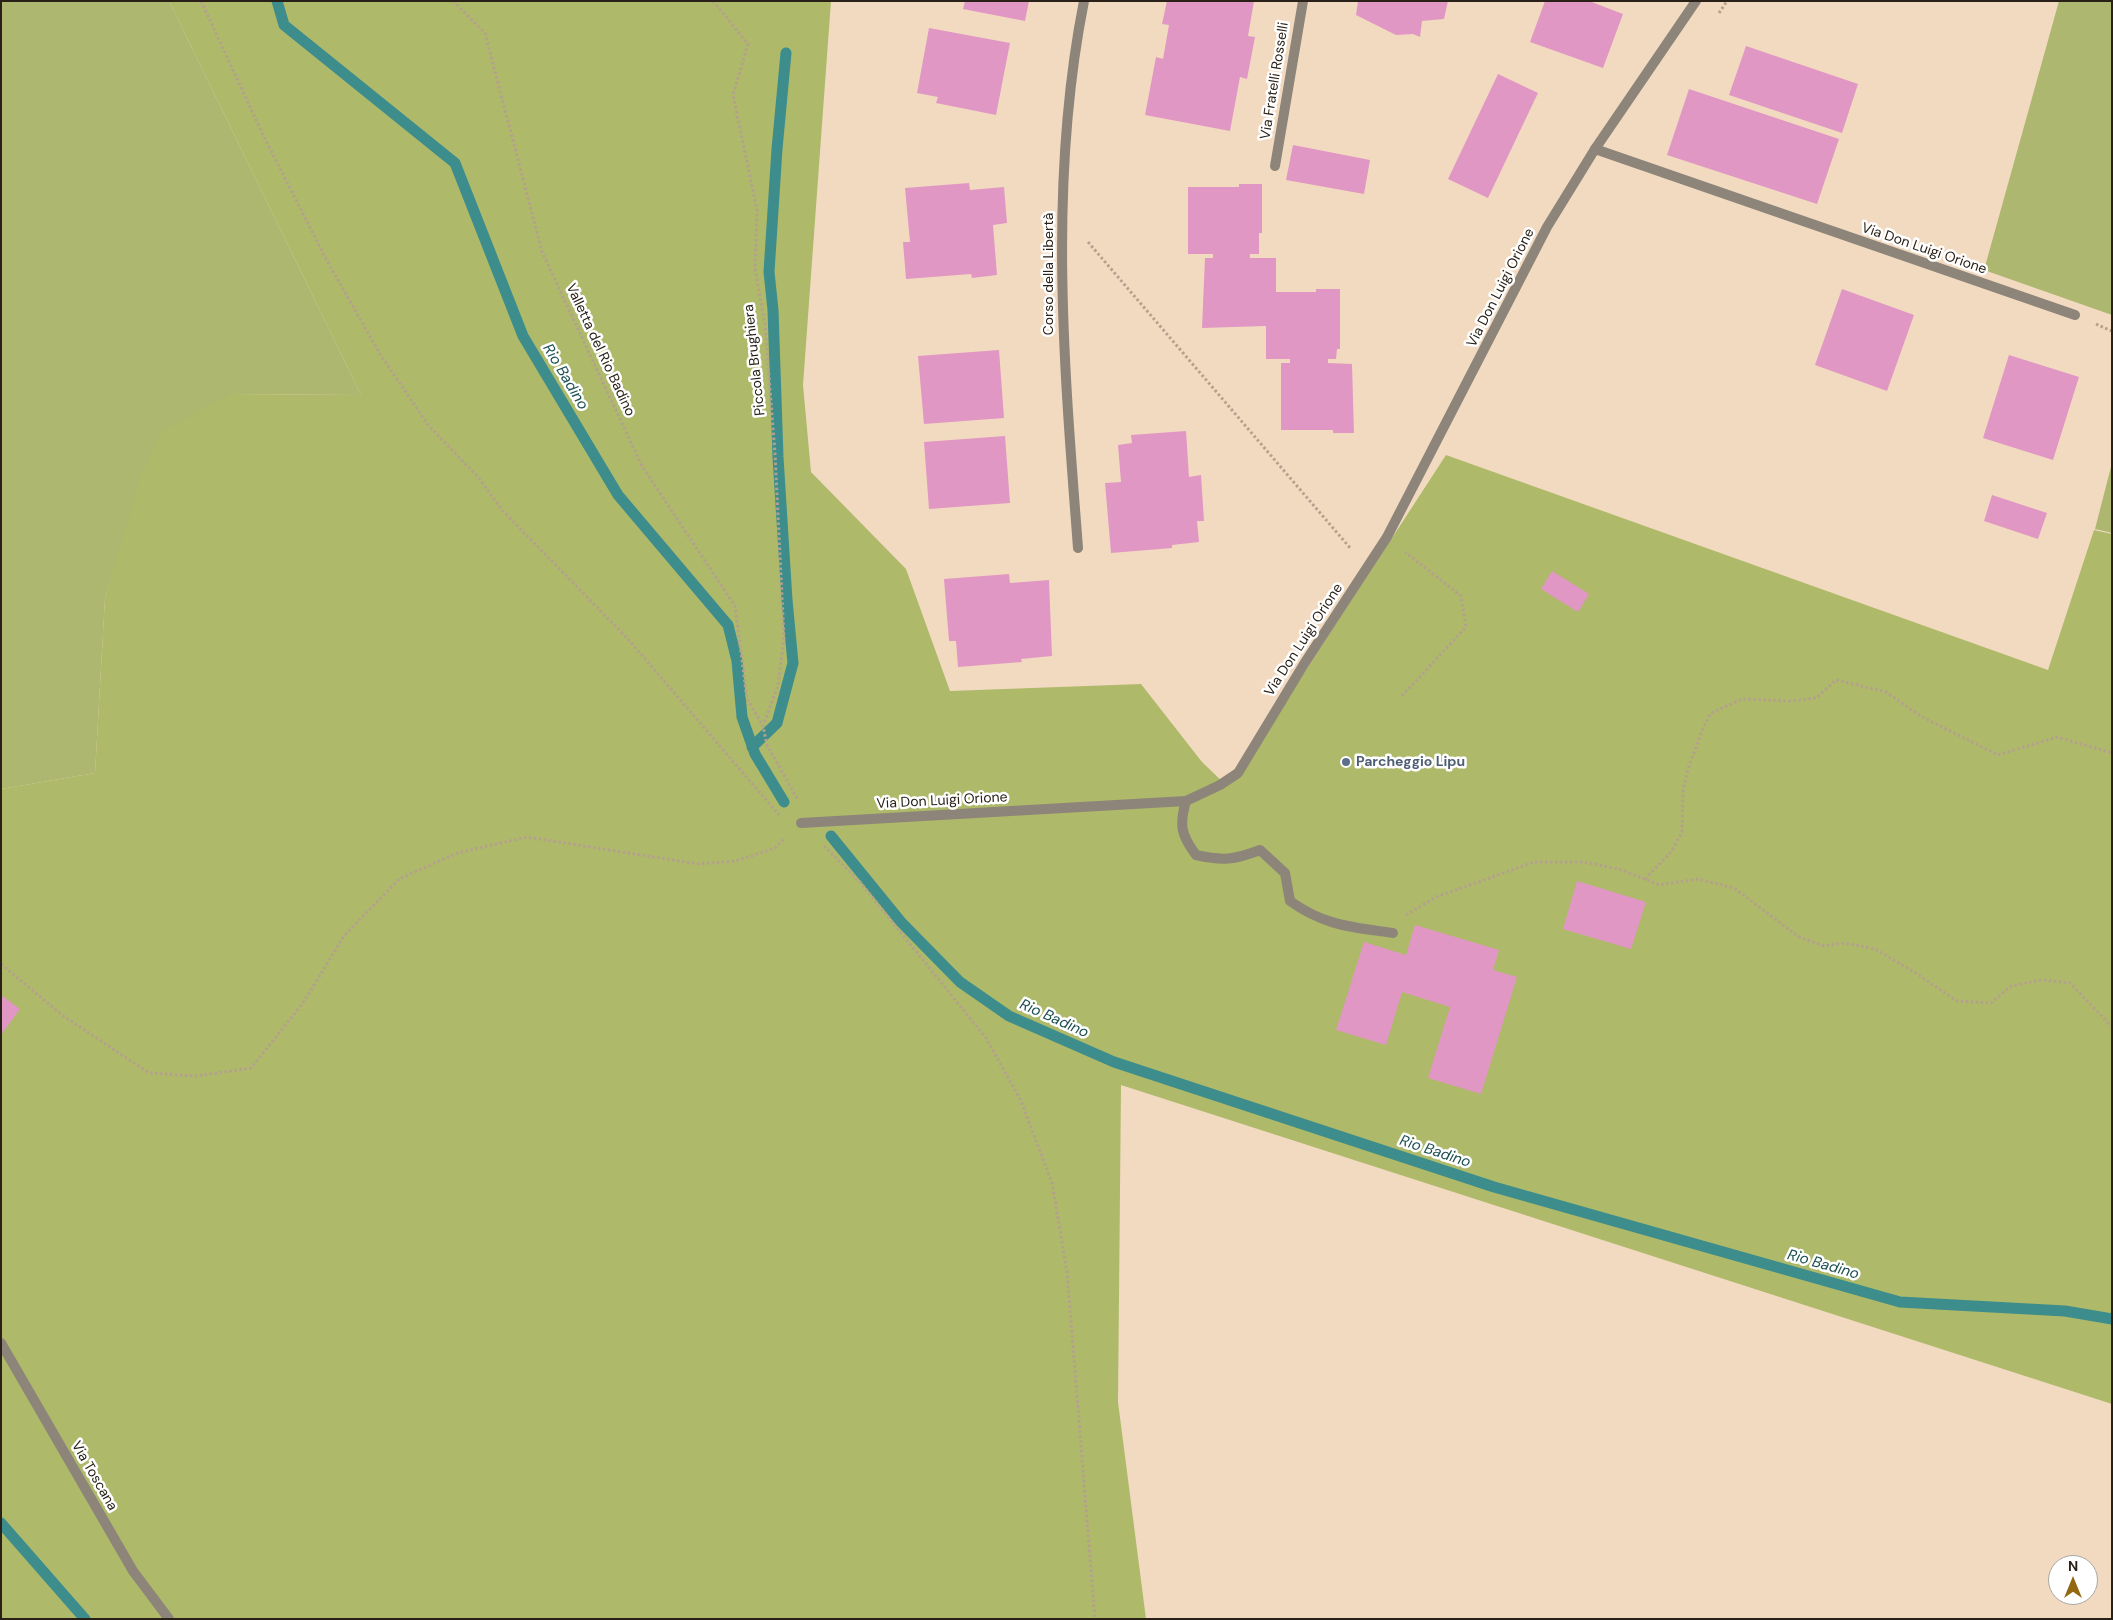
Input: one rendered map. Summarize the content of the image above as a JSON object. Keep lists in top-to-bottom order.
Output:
{
  "streets": {
    "street": [
      "Via Fratelli Rosselli",
      "Via Don Luigi Orione",
      "Corso della Libertà",
      "Via Toscana"
    ],
    "path": ["Valletta del Rio Badino", "Piccola Brughiera"]
  },
  "crossings": [
    ["Valletta del Rio Badino", "Piccola Brughiera"]
  ],
  "water": ["Rio Badino"],
  "places": ["Parcheggio Lipu"],
  "north": "top"
}
